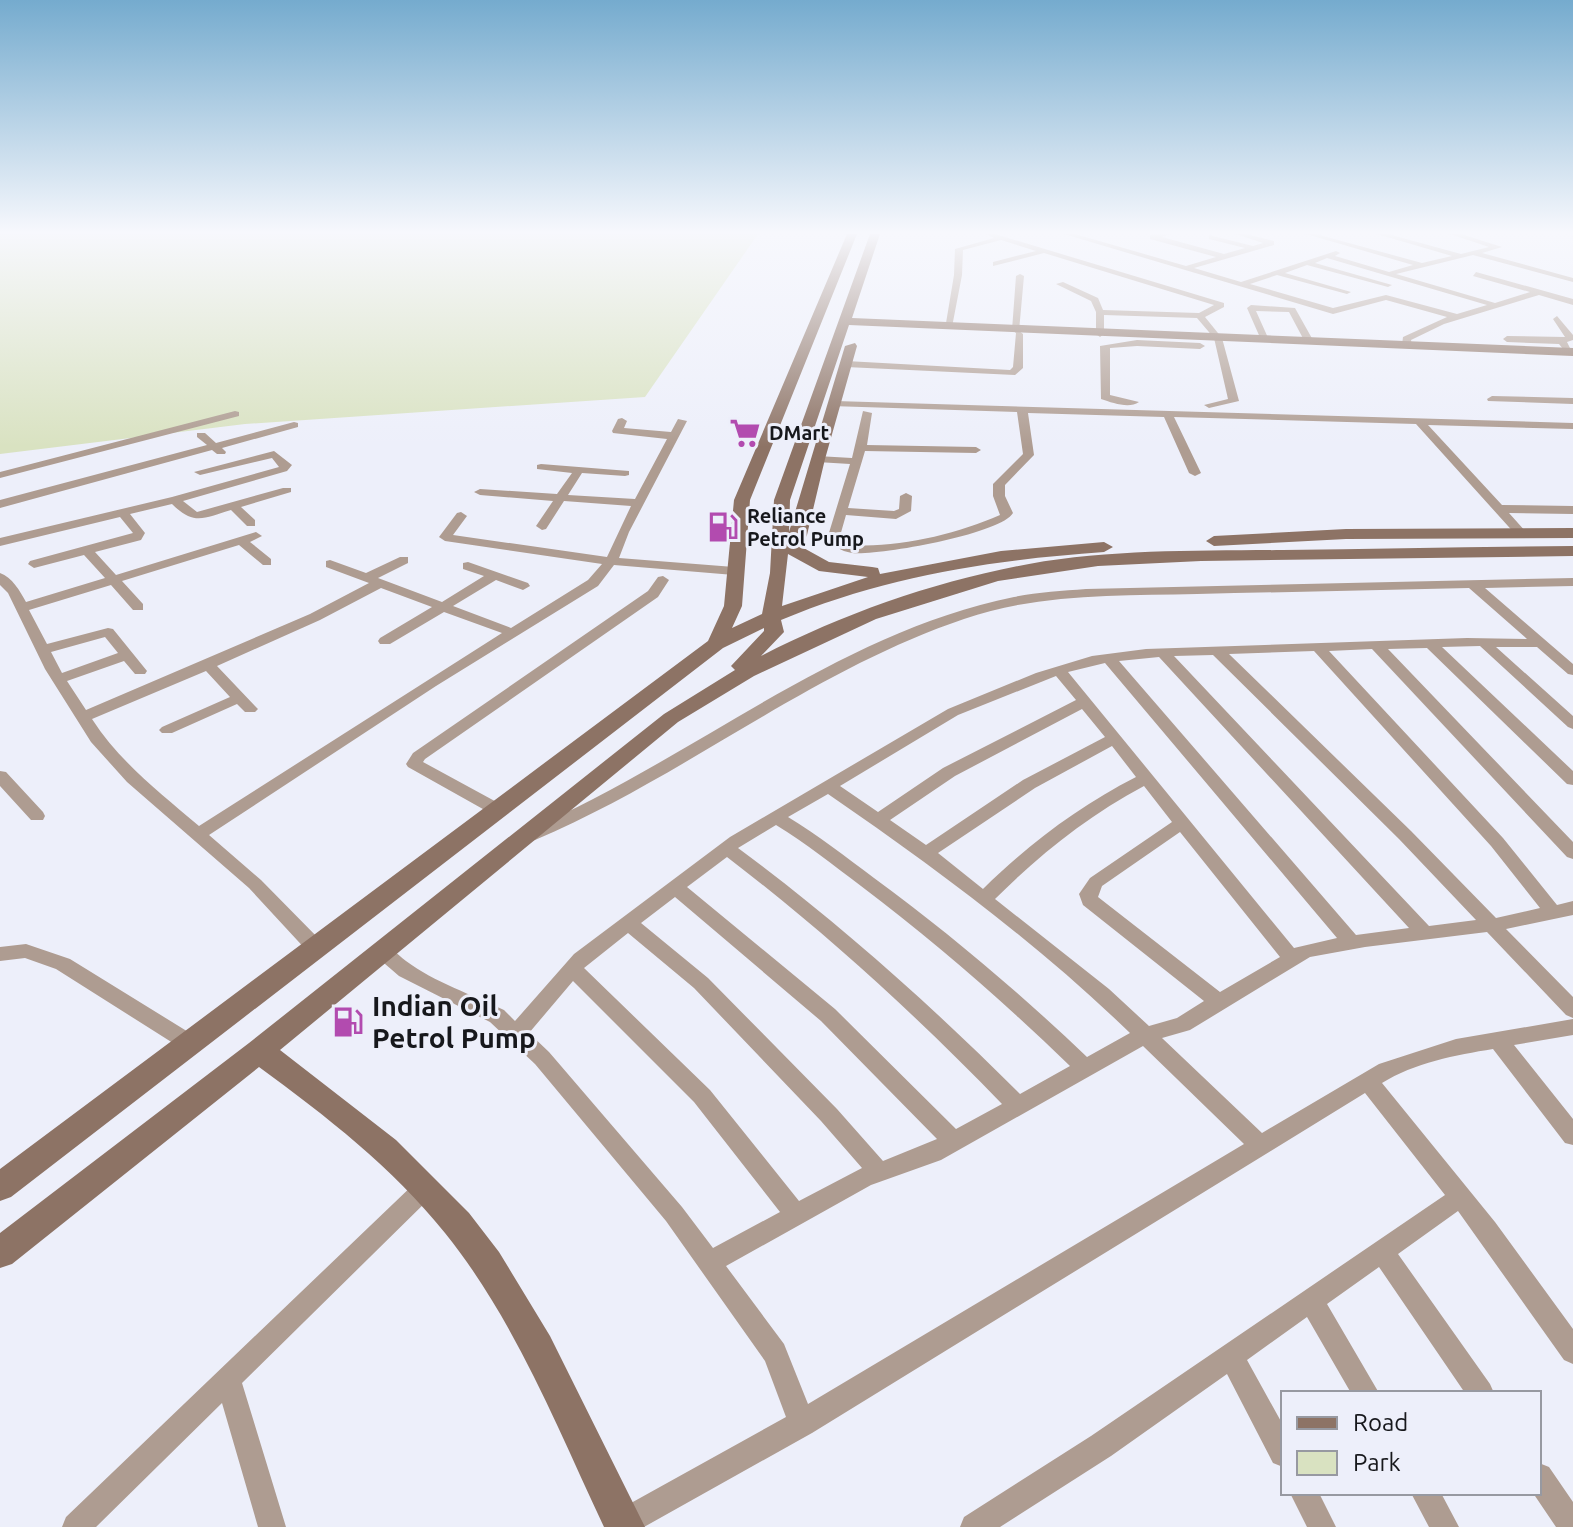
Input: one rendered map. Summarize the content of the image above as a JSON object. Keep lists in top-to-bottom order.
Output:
{
  "places": {
    "supermarket": ["DMart"],
    "fuel station": ["Reliance Petrol Pump", "Indian Oil Petrol Pump"]
  },
  "legend": ["Road", "Park"]
}
